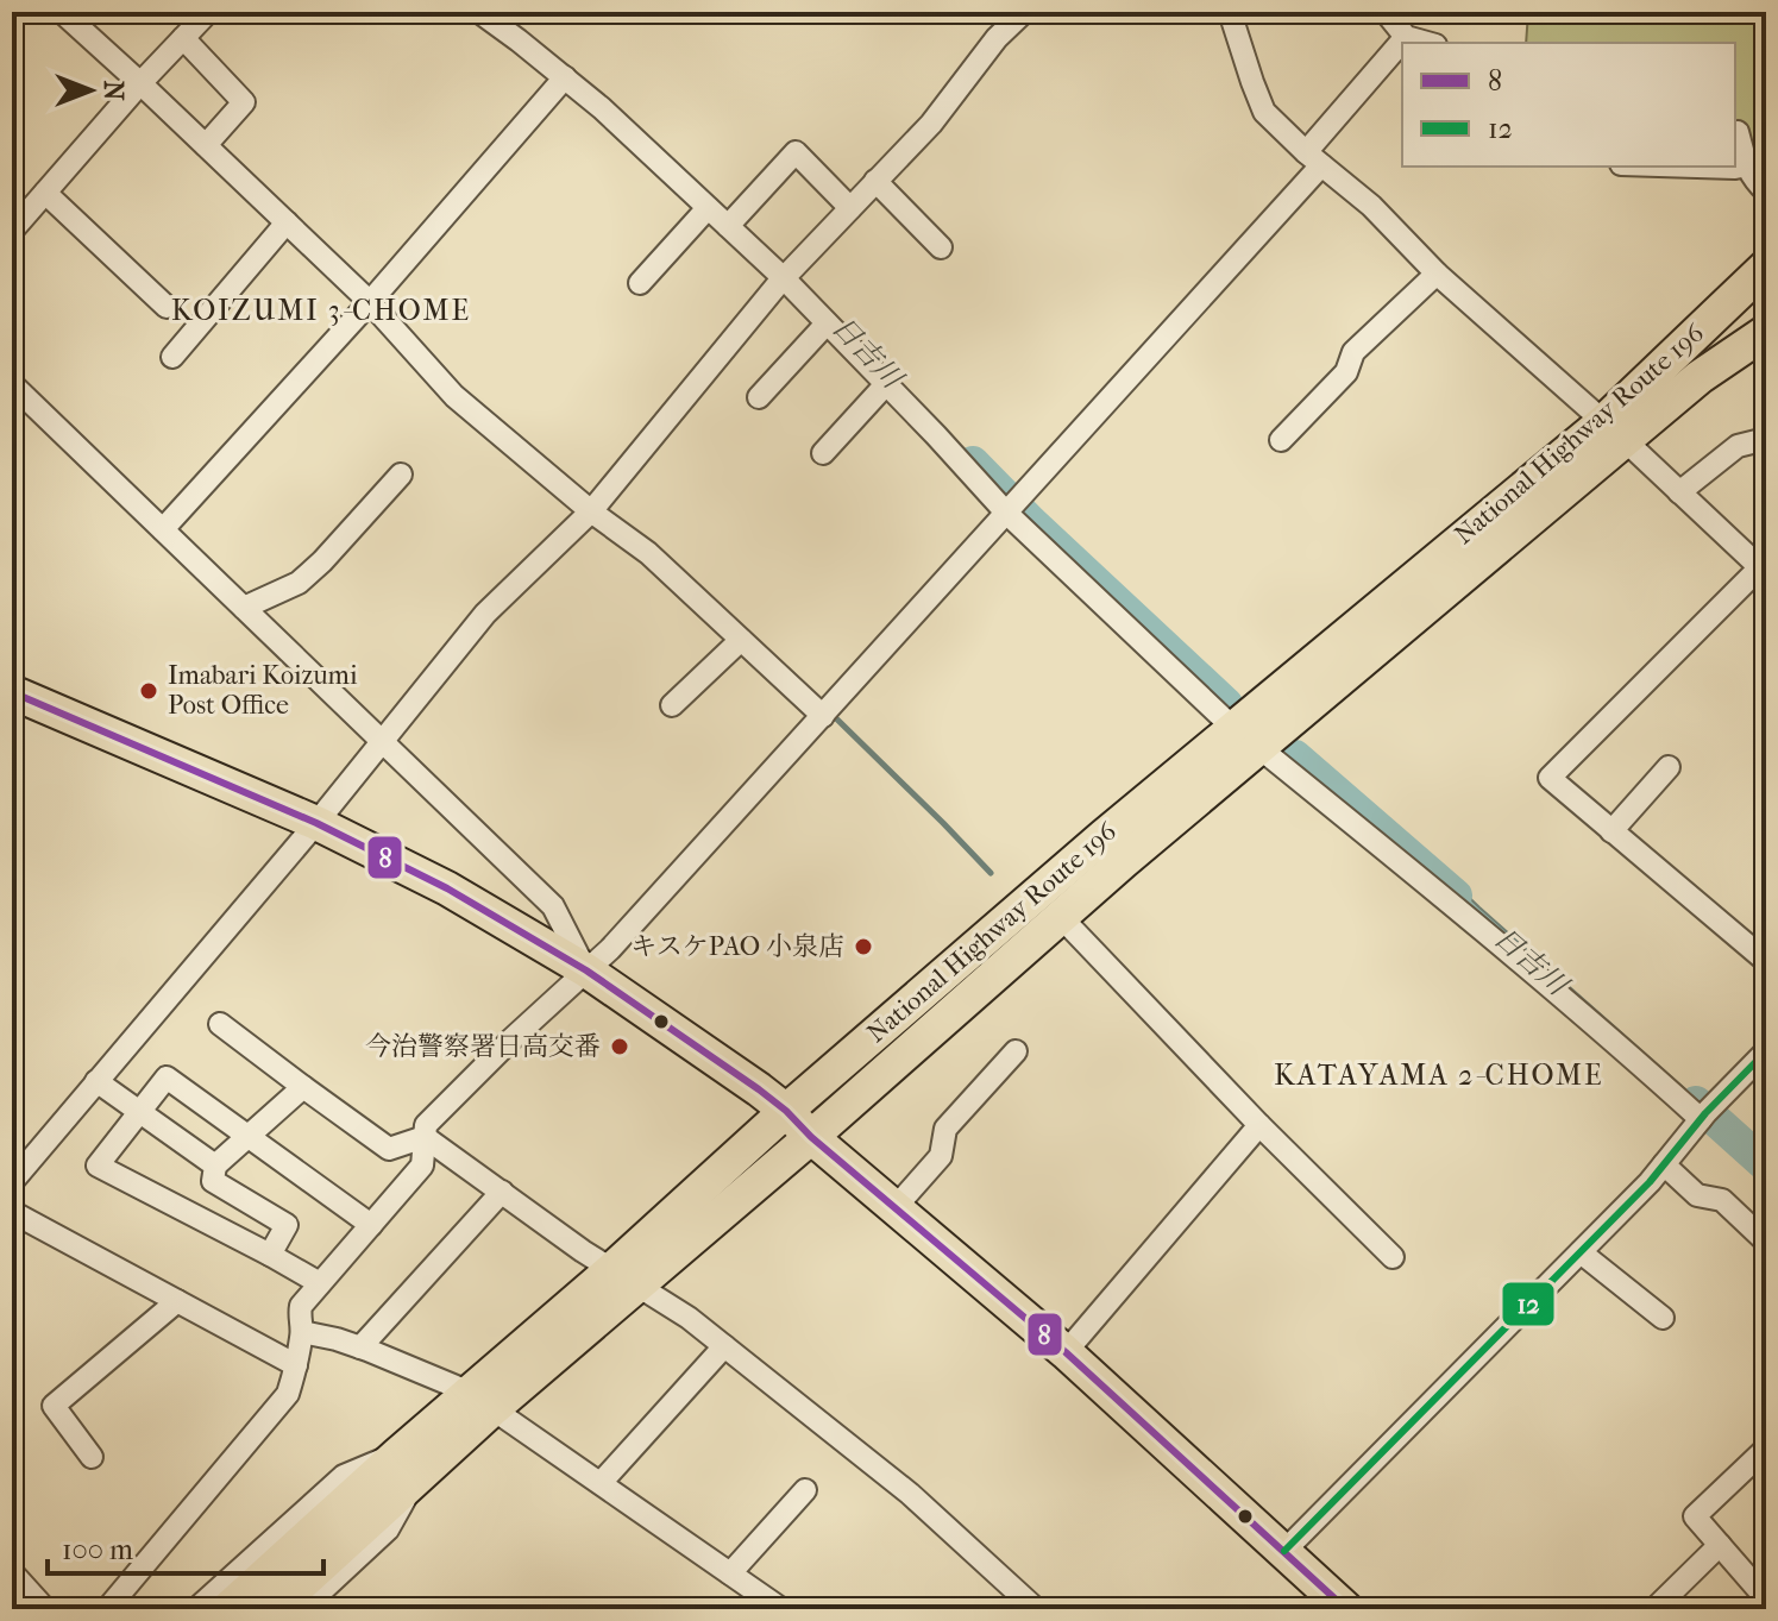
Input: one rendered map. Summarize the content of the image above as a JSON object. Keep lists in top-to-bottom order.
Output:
{
  "streets": {
    "highway": ["National Highway Route 196"]
  },
  "districts": ["KOIZUMI 3-CHOME", "KATAYAMA 2-CHOME"],
  "water": ["日吉川"],
  "places": ["Imabari Koizumi Post Office", "キスケPAO 小泉店", "今治警察署日高交番"],
  "lines": ["transit line 8", "transit line 12"],
  "legend": ["8", "12"],
  "scale_bar": "100 m",
  "north": "right"
}
